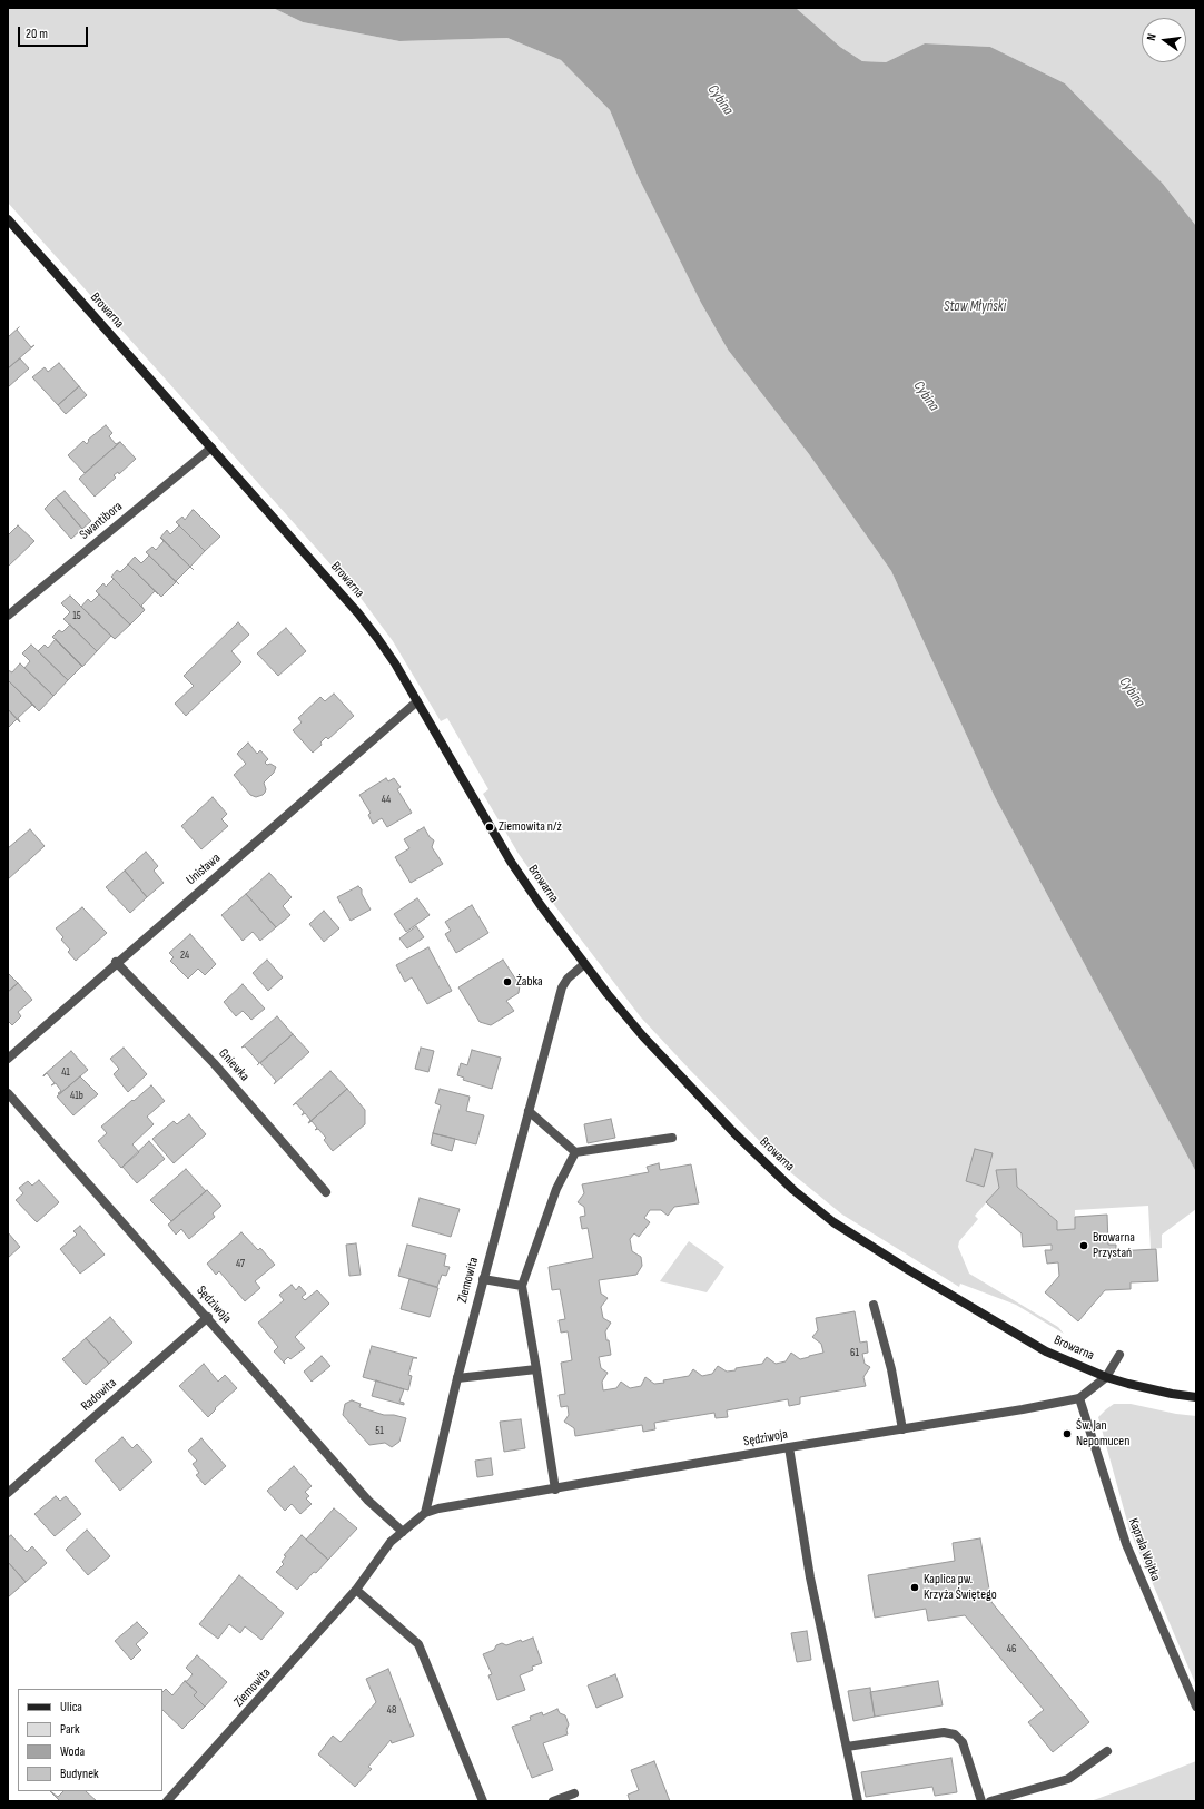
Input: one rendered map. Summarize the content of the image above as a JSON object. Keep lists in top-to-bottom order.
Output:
{
  "streets": {
    "street": [
      "Browarna",
      "Swantibora",
      "Unisława",
      "Gniewka",
      "Ziemowita",
      "Sędziwoja",
      "Radowita",
      "Kaprala Wojtka"
    ]
  },
  "crossings": [
    ["Browarna", "Swantibora"],
    ["Browarna", "Unisława"],
    ["Browarna", "Ziemowita"],
    ["Browarna", "Sędziwoja"],
    ["Unisława", "Gniewka"],
    ["Ziemowita", "Sędziwoja"],
    ["Sędziwoja", "Radowita"],
    ["Sędziwoja", "Kaprala Wojtka"]
  ],
  "water": ["Cybina", "Staw Młyński"],
  "places": [
    "Ziemowita n/ż",
    "Żabka",
    "Browarna Przystań",
    "Św. Jan Nepomucen",
    "Kaplica pw. Krzyża Świętego"
  ],
  "house_numbers": [
    "15",
    "44",
    "24",
    "41",
    "41b",
    "47",
    "61",
    "51",
    "46",
    "48"
  ],
  "legend": [
    "Ulica",
    "Park",
    "Woda",
    "Budynek"
  ],
  "scale_bar": "20 m",
  "north": "left"
}
